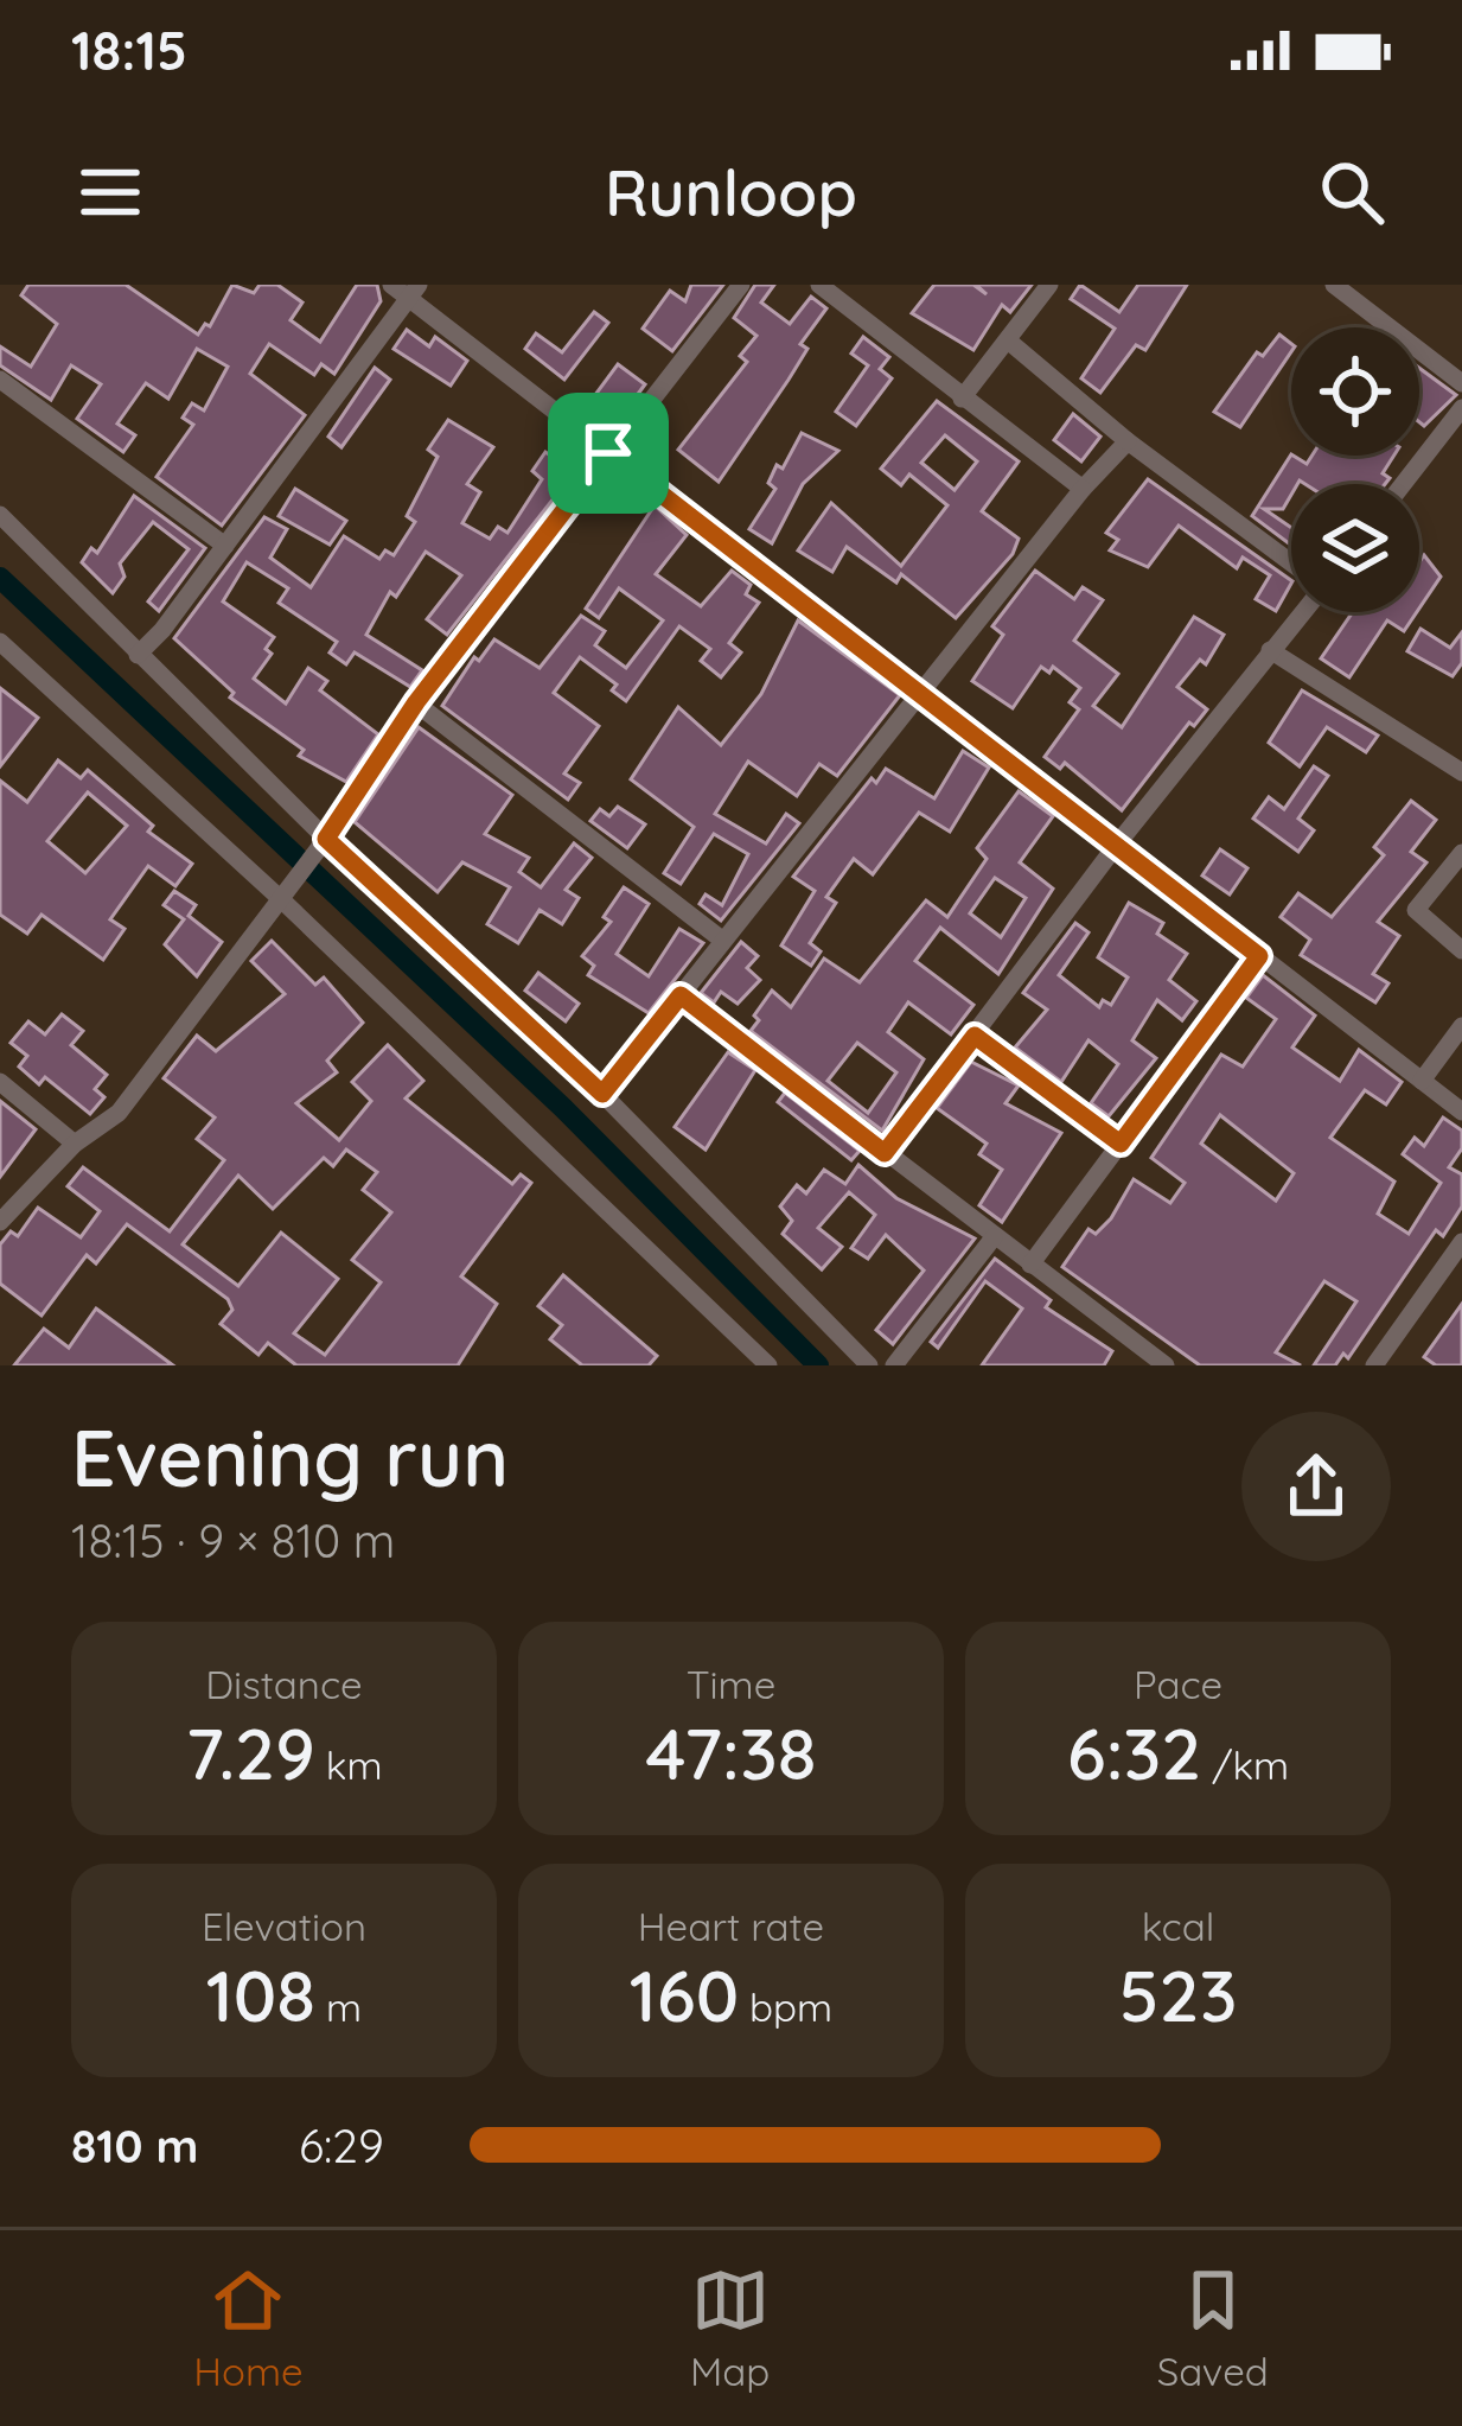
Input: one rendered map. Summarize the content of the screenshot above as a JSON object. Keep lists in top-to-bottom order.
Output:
{
  "page": {
    "status": "18:15",
    "header": "Runloop",
    "heading": ["Evening run", "18:15 · 9 × 810 m"],
    "stats": [
      ["Distance", "7.29 km"],
      ["Time", "47:38"],
      ["Pace", "6:32 /km"],
      ["Elevation", "108 m"],
      ["Heart rate", "160 bpm"],
      ["kcal", "523"]
    ],
    "list": [
      {
        "name": "810 m",
        "note": "6:29"
      }
    ],
    "tabs": ["Home", "Map", "Saved"]
  }
}
